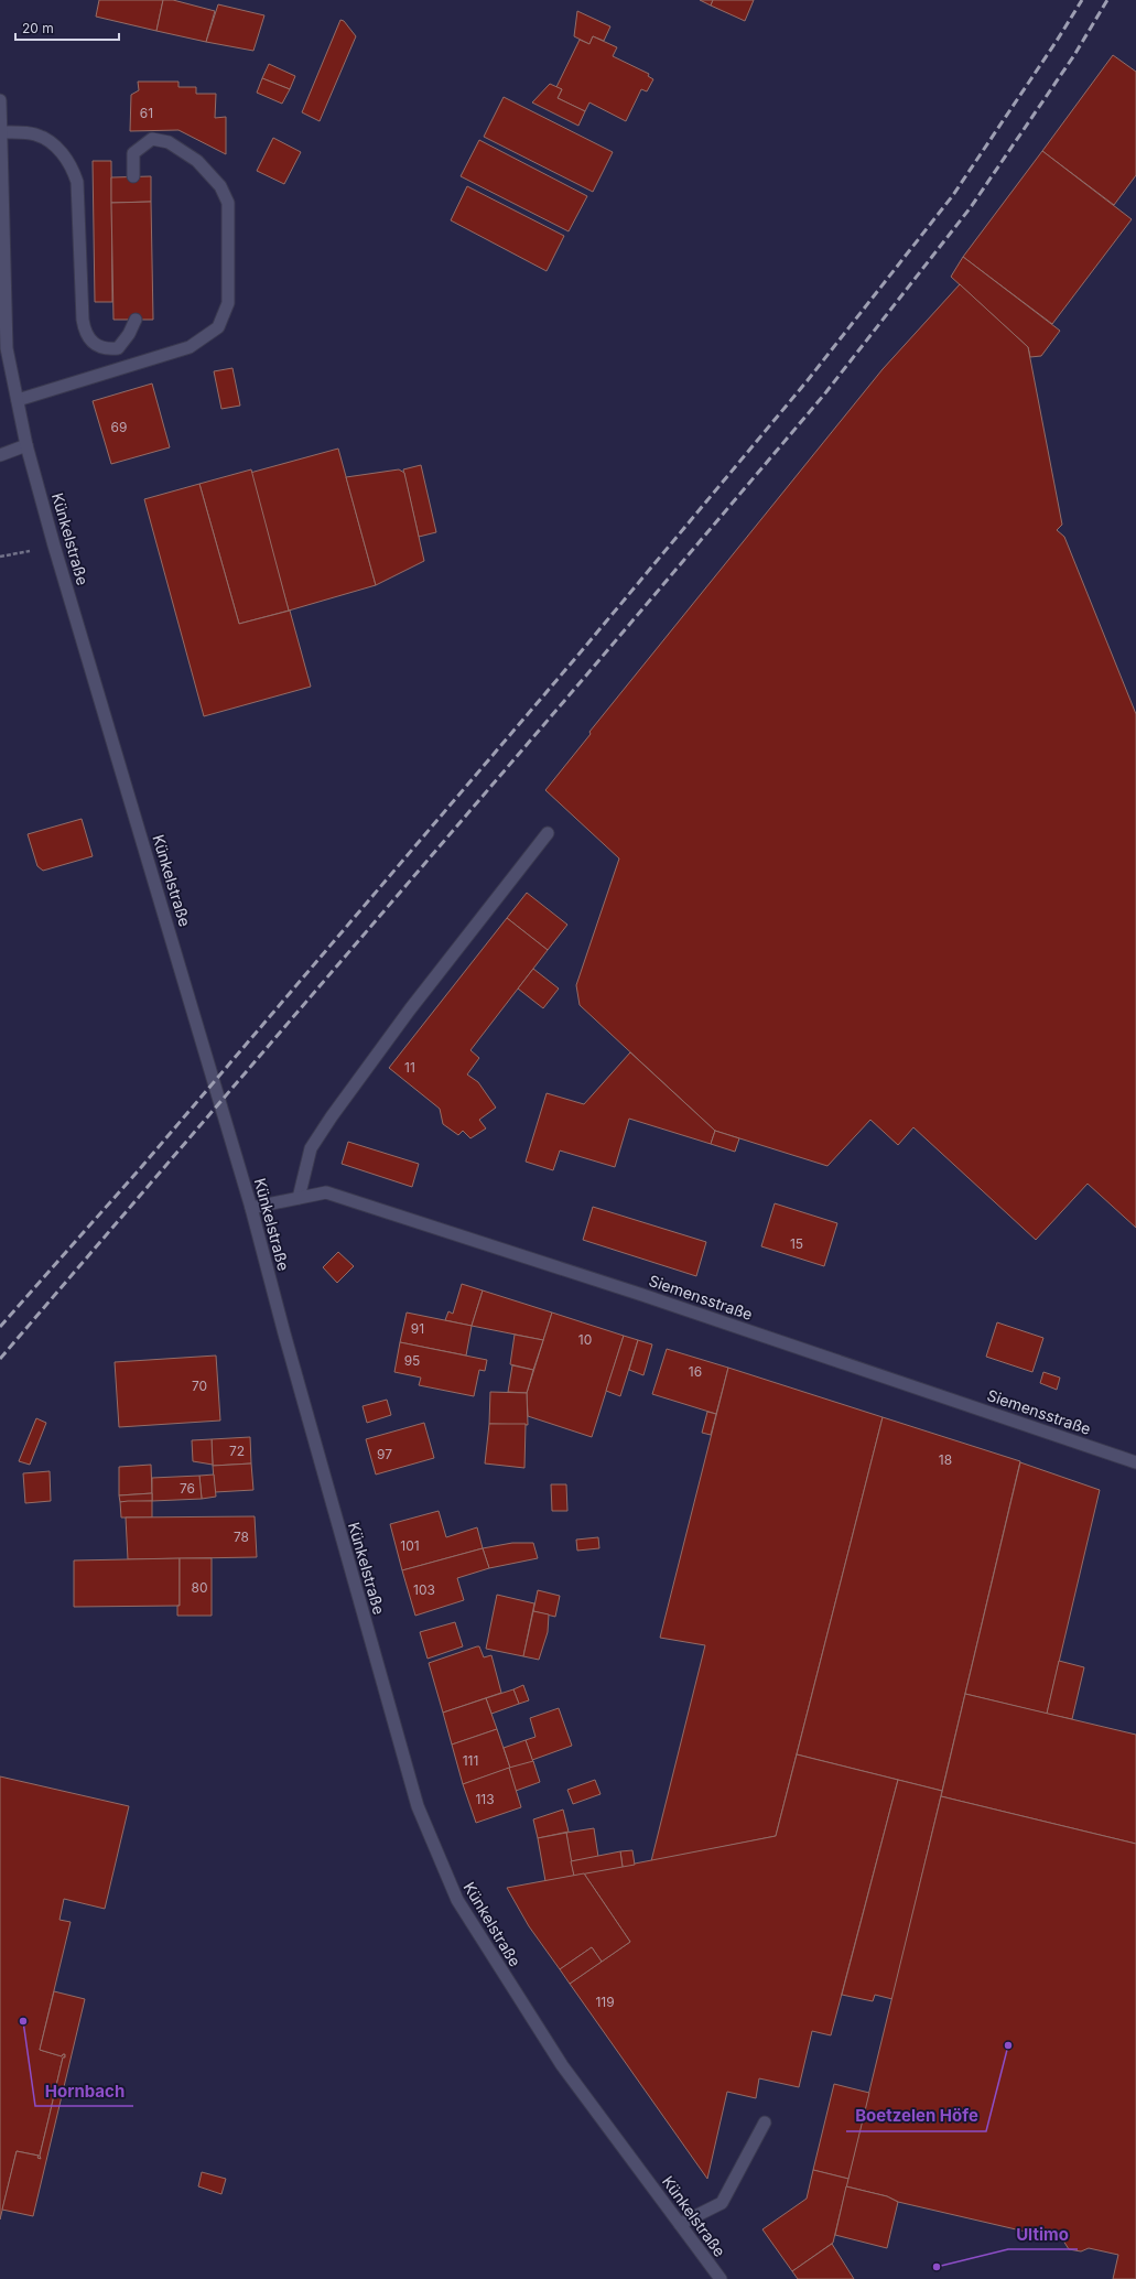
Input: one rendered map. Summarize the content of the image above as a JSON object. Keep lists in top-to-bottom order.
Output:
{
  "streets": {
    "street": ["Künkelstraße", "Siemensstraße"]
  },
  "crossings": [
    ["Künkelstraße", "Siemensstraße"]
  ],
  "places": ["Hornbach", "Boetzelen Höfe", "Ultimo"],
  "house_numbers": [
    "61",
    "69",
    "11",
    "15",
    "91",
    "10",
    "95",
    "16",
    "70",
    "72",
    "97",
    "18",
    "76",
    "78",
    "101",
    "80",
    "103",
    "111",
    "113",
    "119"
  ],
  "scale_bar": "20 m"
}
